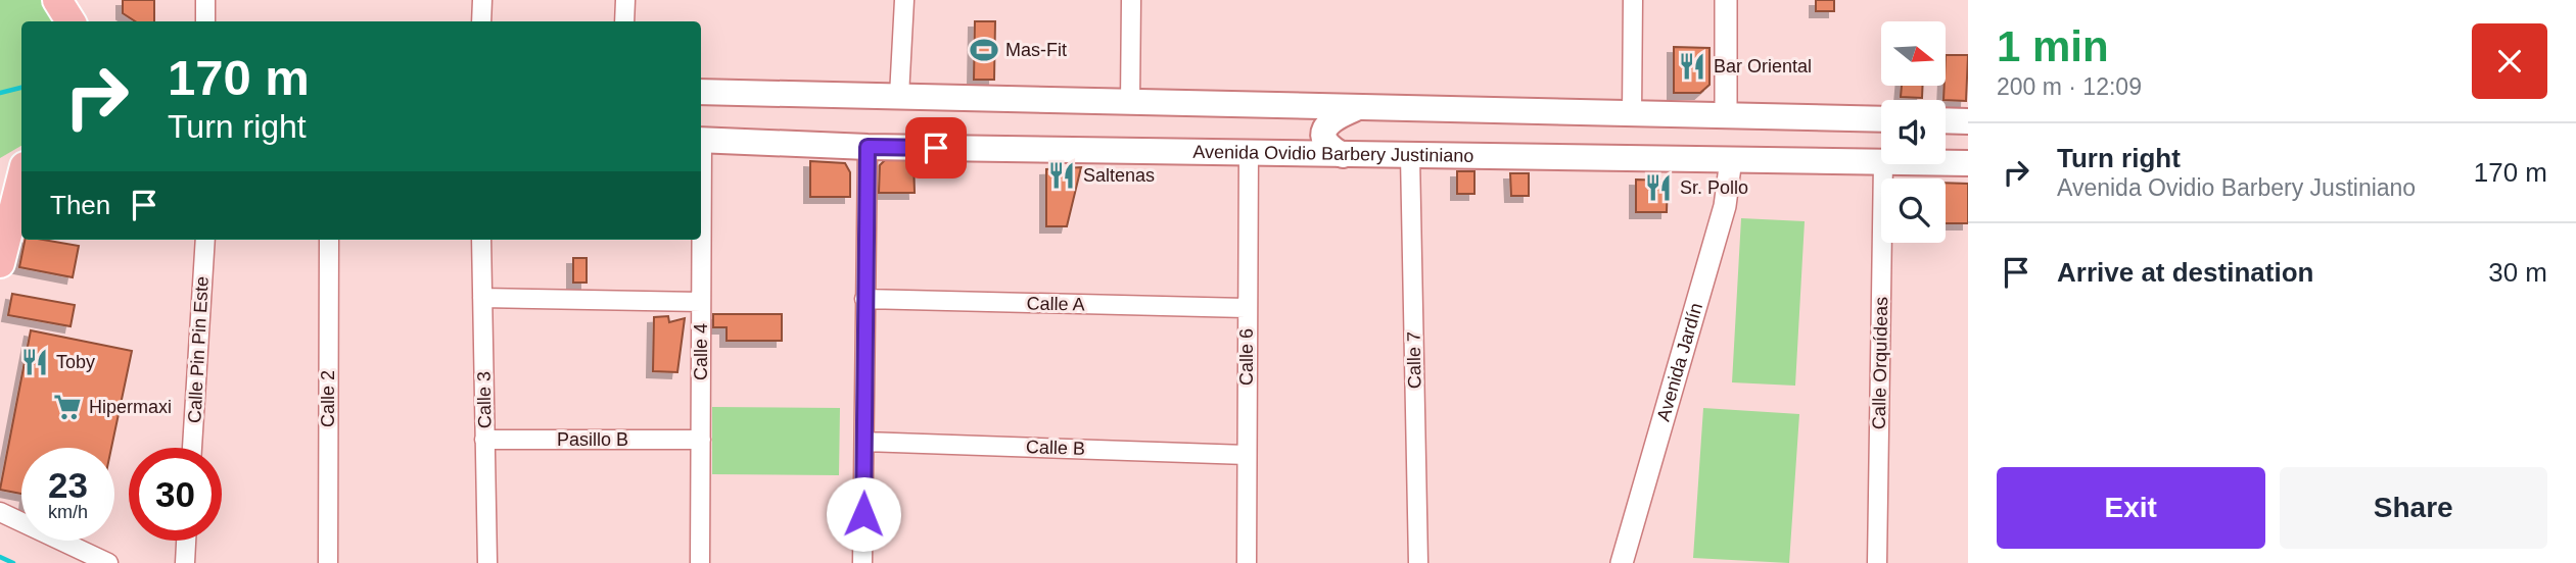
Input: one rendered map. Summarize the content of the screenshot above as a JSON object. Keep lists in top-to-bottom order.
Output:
{
  "streets": {
    "main road": ["Avenida Ovidio Barbery Justiniano"],
    "street": [
      "Calle A",
      "Calle Pin Pin Este",
      "Calle 4",
      "Calle 6",
      "Calle 7",
      "Avenida Jardín",
      "Calle Orquídeas",
      "Calle 2",
      "Calle 3",
      "Pasillo B",
      "Calle B"
    ]
  },
  "crossings": [
    ["Avenida Ovidio Barbery Justiniano", "Calle 6"],
    ["Avenida Ovidio Barbery Justiniano", "Calle 7"],
    ["Avenida Ovidio Barbery Justiniano", "Avenida Jardín"],
    ["Calle A", "Calle 6"],
    ["Calle 4", "Pasillo B"],
    ["Calle 6", "Calle B"],
    ["Calle 3", "Pasillo B"]
  ],
  "places": {
    "sports": ["Mas-Fit"],
    "restaurant": [
      "Bar Oriental",
      "Saltenas",
      "Sr. Pollo",
      "Toby"
    ],
    "supermarket": ["Hipermaxi"]
  },
  "north": "right",
  "page": {
    "heading": ["1 min", "200 m · 12:09"],
    "turn": ["170 m", "Turn right"],
    "list": [
      {
        "name": "Turn right",
        "note": "Avenida Ovidio Barbery Justiniano",
        "value": "170 m"
      },
      {
        "name": "Arrive at destination",
        "value": "30 m"
      }
    ],
    "then": "Then",
    "speed": "23 km/h",
    "limit": "30",
    "buttons": ["Exit", "Share"]
  }
}
